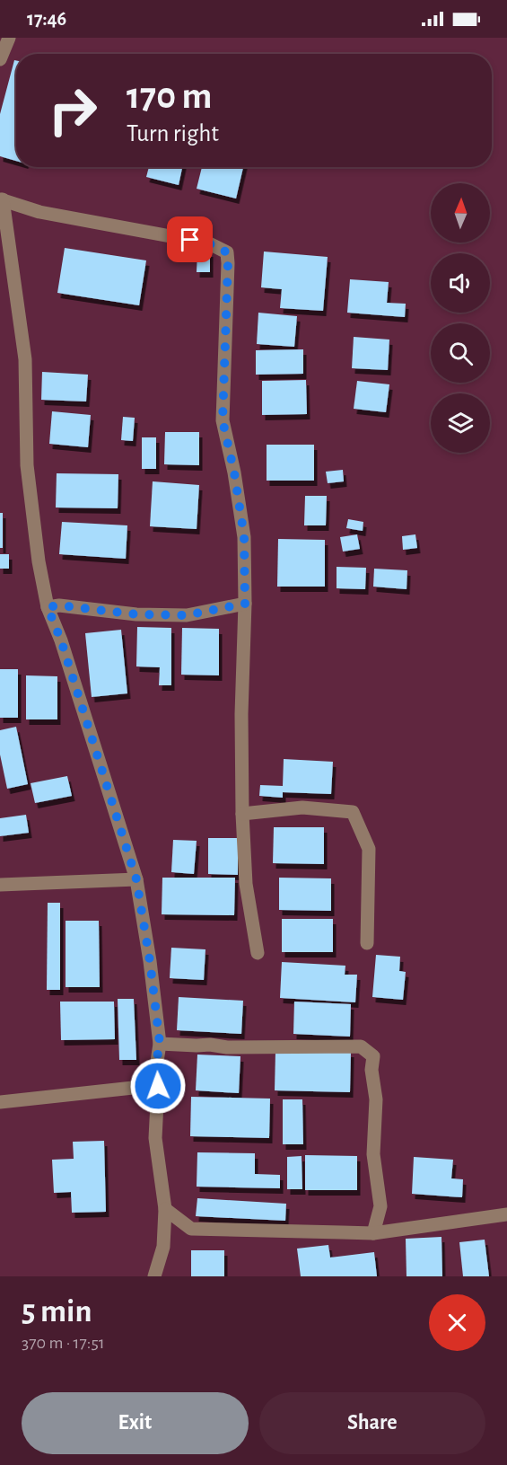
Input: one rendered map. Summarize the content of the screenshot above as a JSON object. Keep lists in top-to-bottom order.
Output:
{
  "north": "top",
  "page": {
    "status": "17:46",
    "turn": ["170 m", "Turn right"],
    "heading": ["5 min", "370 m · 17:51"],
    "buttons": ["Exit", "Share"]
  }
}
